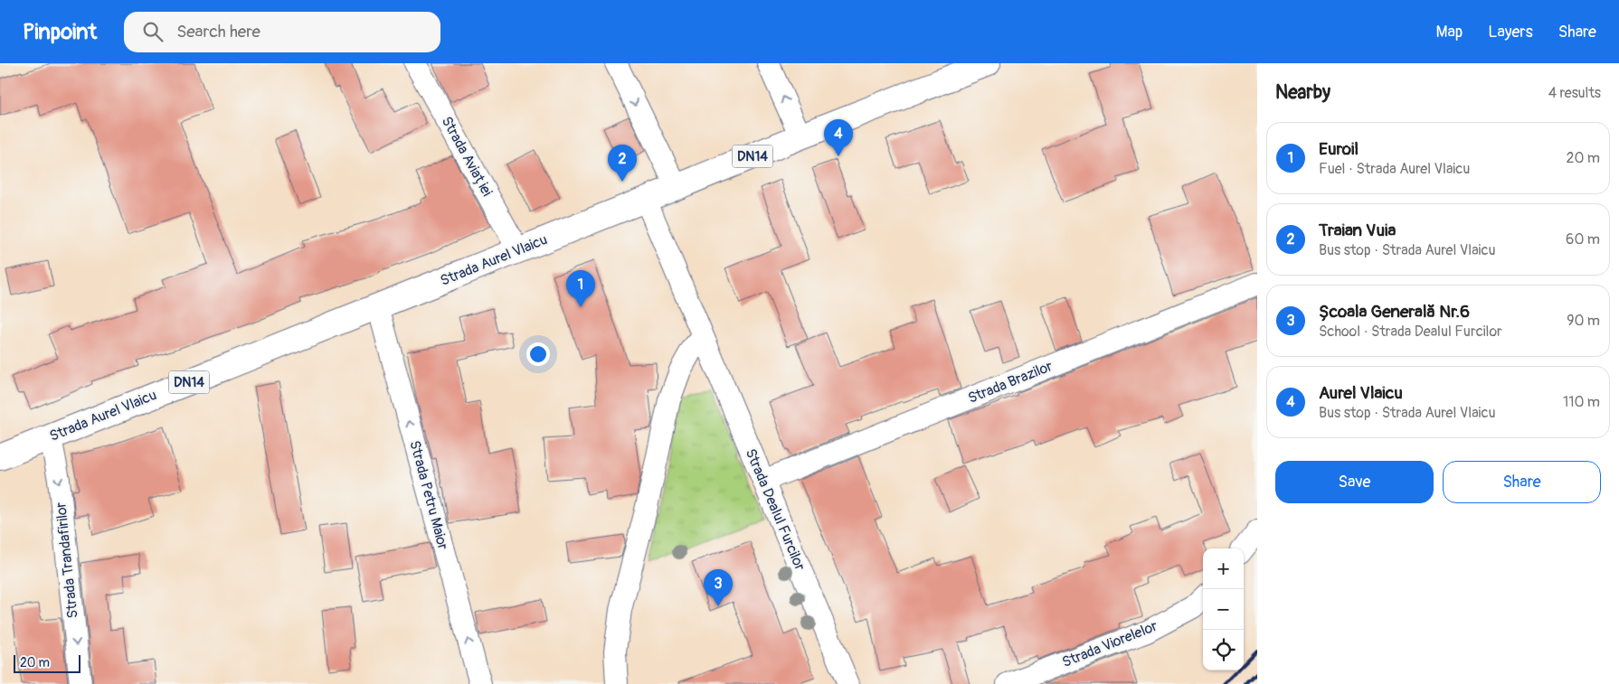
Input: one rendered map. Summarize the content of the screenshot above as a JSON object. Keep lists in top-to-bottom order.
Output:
{
  "streets": {
    "main road": ["DN14", "Strada Aurel Vlaicu"],
    "street": [
      "Strada Aviației",
      "Strada Brazilor",
      "Strada Petru Maior",
      "Strada Dealul Furcilor",
      "Strada Trandafirilor",
      "Strada Viorelelor"
    ]
  },
  "crossings": [
    ["Strada Aviației", "Strada Aurel Vlaicu"],
    ["Strada Aurel Vlaicu", "Strada Petru Maior"],
    ["Strada Aurel Vlaicu", "Strada Dealul Furcilor"],
    ["Strada Aurel Vlaicu", "Strada Trandafirilor"],
    ["Strada Brazilor", "Strada Dealul Furcilor"]
  ],
  "one_way": ["Strada Petru Maior", "Strada Trandafirilor"],
  "scale_bar": "20 m",
  "page": {
    "header": "Pinpoint",
    "search": "Search here",
    "nav": ["Map", "Layers", "Share"],
    "heading": ["Nearby", "4 results"],
    "pins": [
      "4",
      "2",
      "1",
      "3"
    ],
    "list": [
      {
        "mark": "1",
        "name": "Euroil",
        "note": "Fuel · Strada Aurel Vlaicu",
        "value": "20 m"
      },
      {
        "mark": "2",
        "name": "Traian Vuia",
        "note": "Bus stop · Strada Aurel Vlaicu",
        "value": "60 m"
      },
      {
        "mark": "3",
        "name": "Școala Generală Nr.6",
        "note": "School · Strada Dealul Furcilor",
        "value": "90 m"
      },
      {
        "mark": "4",
        "name": "Aurel Vlaicu",
        "note": "Bus stop · Strada Aurel Vlaicu",
        "value": "110 m"
      }
    ],
    "buttons": ["Save", "Share"],
    "map_buttons": ["+", "−"],
    "scale": "20 m"
  }
}
